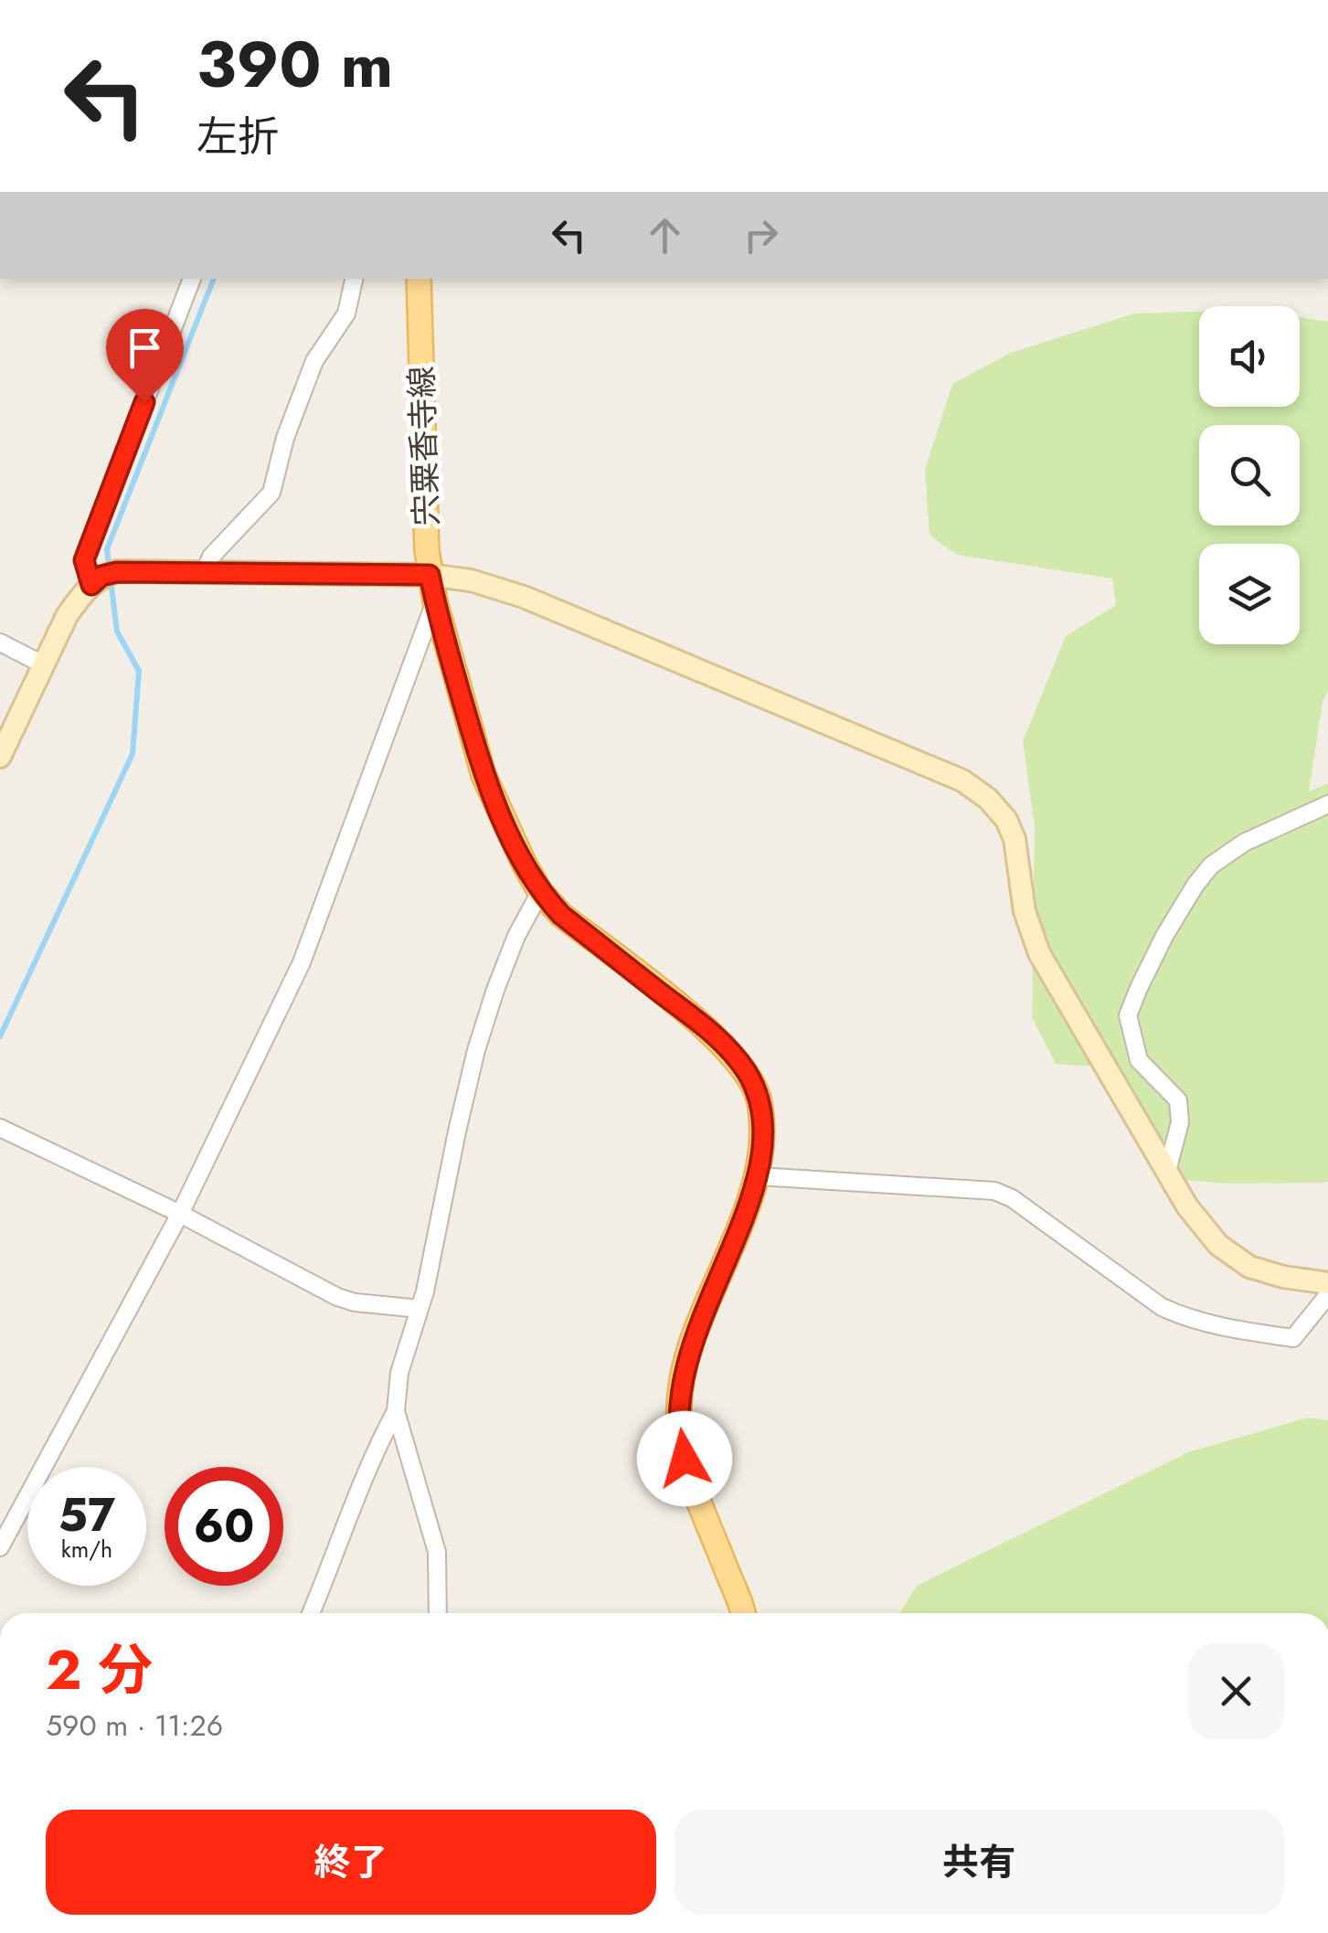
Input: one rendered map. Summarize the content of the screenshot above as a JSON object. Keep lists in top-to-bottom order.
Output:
{
  "streets": {
    "main road": ["宍粟香寺線"]
  },
  "page": {
    "turn": ["390 m", "左折"],
    "speed": "57 km/h",
    "limit": "60",
    "heading": ["2 分", "590 m · 11:26"],
    "buttons": ["終了", "共有"]
  }
}
